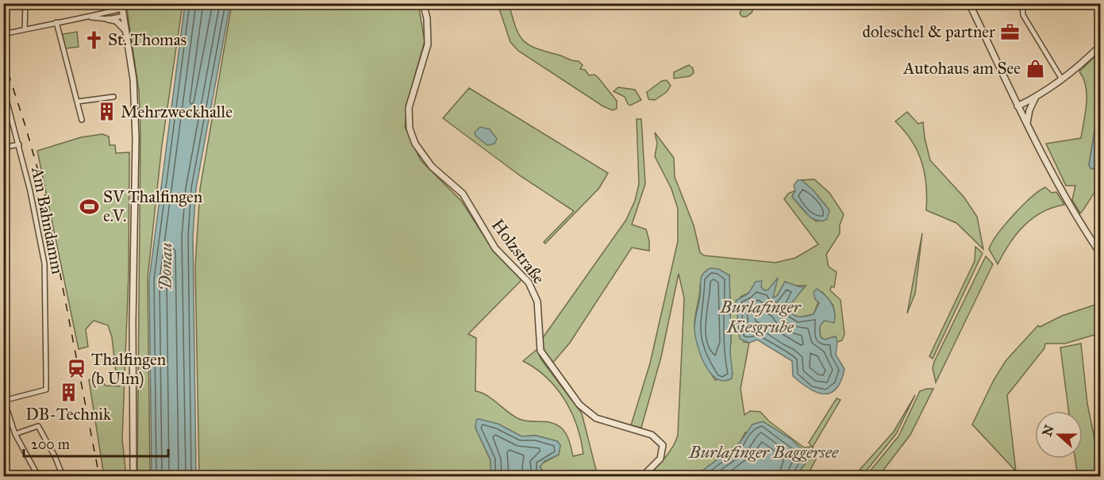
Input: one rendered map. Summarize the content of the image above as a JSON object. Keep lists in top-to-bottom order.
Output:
{
  "streets": {
    "street": ["Am Bahndamm", "Holzstraße"]
  },
  "water": ["Donau", "Burlafinger Kiesgrube", "Burlafinger Baggersee"],
  "places": {
    "office": ["doleschel & partner"],
    "church": ["St. Thomas"],
    "shop": ["Autohaus am See"],
    "building": ["Mehrzweckhalle", "DB-Technik"],
    "sports": ["SV Thalfingen e.V."],
    "station": ["Thalfingen (b Ulm)"]
  },
  "scale_bar": "200 m",
  "north": "left"
}
